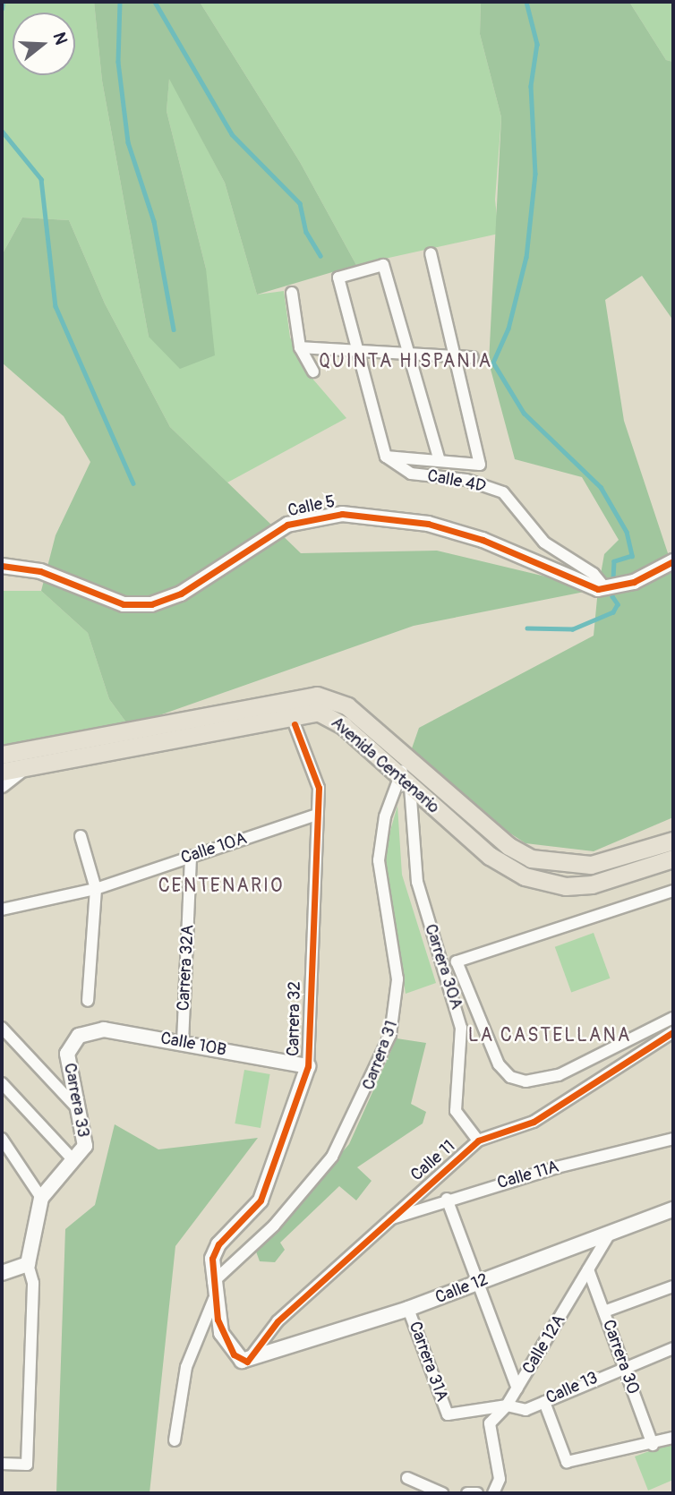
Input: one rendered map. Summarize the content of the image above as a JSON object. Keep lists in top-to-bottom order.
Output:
{
  "streets": {
    "main road": ["Avenida Centenario"],
    "street": [
      "Calle 4D",
      "Calle 5",
      "Calle 10A",
      "Carrera 30A",
      "Carrera 32A",
      "Carrera 32",
      "Calle 10B",
      "Carrera 31",
      "Carrera 33",
      "Calle 11",
      "Calle 11A",
      "Calle 12",
      "Calle 12A",
      "Carrera 30",
      "Carrera 31A",
      "Calle 13"
    ]
  },
  "crossings": [
    ["Calle 4D", "Calle 5"],
    ["Avenida Centenario", "Carrera 30A"],
    ["Avenida Centenario", "Carrera 31"],
    ["Calle 10A", "Carrera 32A"],
    ["Calle 10A", "Carrera 32"],
    ["Carrera 30A", "Carrera 31"],
    ["Carrera 30A", "Calle 11"],
    ["Carrera 32A", "Calle 10B"],
    ["Carrera 32", "Calle 10B"],
    ["Carrera 32", "Carrera 31"],
    ["Calle 10B", "Carrera 33"],
    ["Calle 11", "Calle 11A"],
    ["Calle 11", "Calle 12"],
    ["Calle 12", "Calle 12A"],
    ["Calle 12", "Carrera 31A"],
    ["Calle 12A", "Carrera 30"],
    ["Calle 12A", "Carrera 31A"],
    ["Calle 12A", "Calle 13"],
    ["Carrera 30", "Calle 13"],
    ["Carrera 31A", "Calle 13"]
  ],
  "districts": ["QUINTA HISPANIA", "CENTENARIO", "LA CASTELLANA"],
  "north": "right"
}
